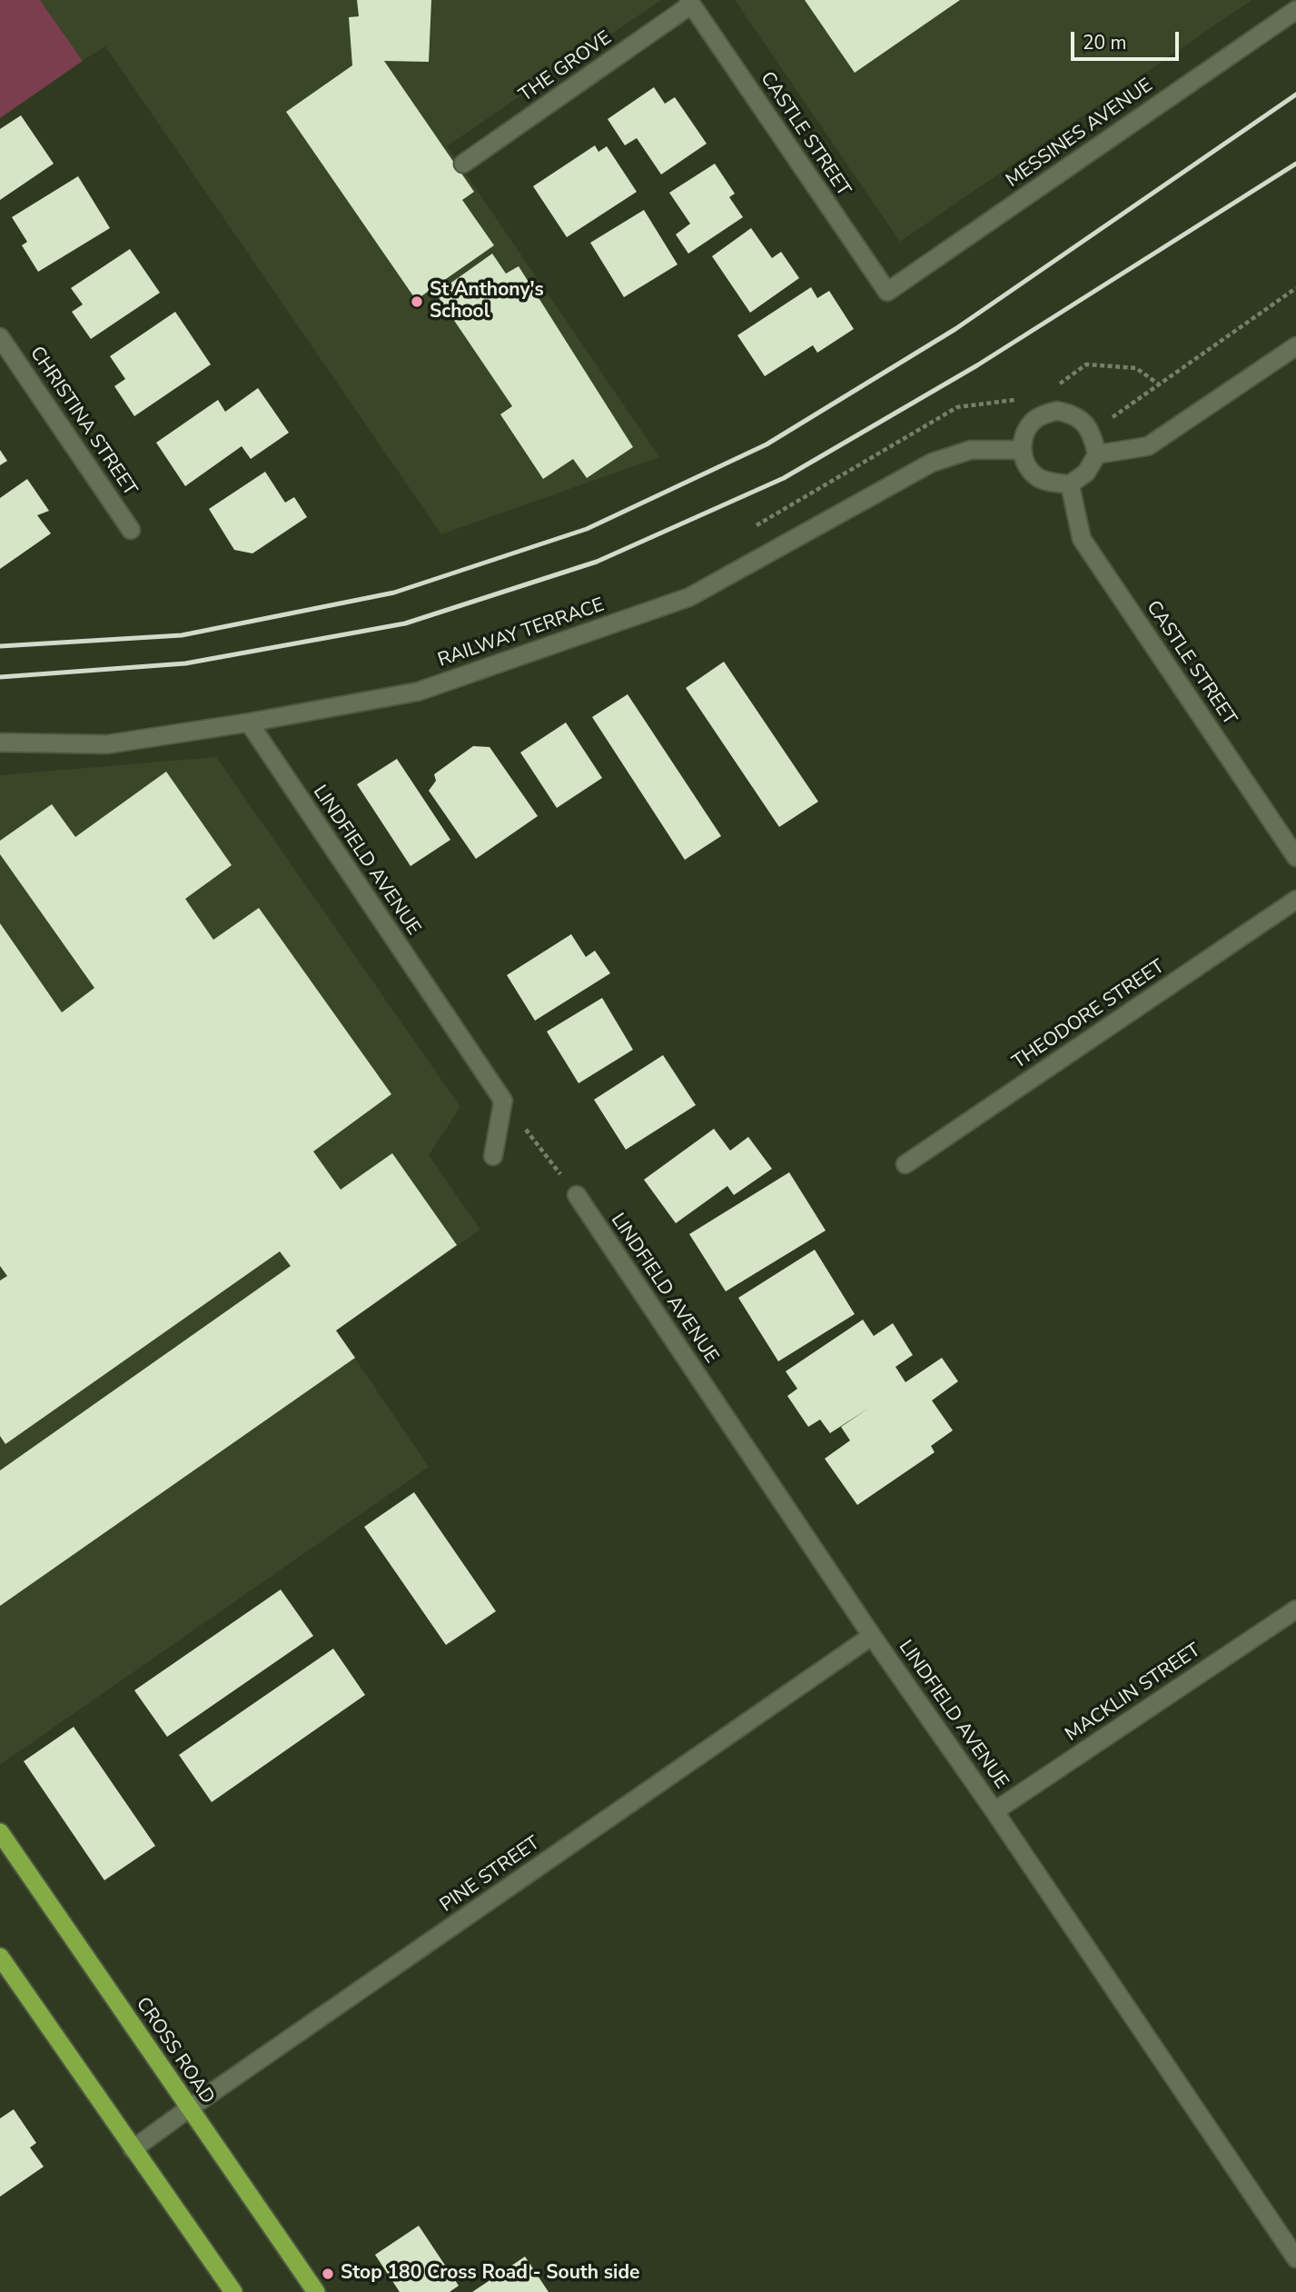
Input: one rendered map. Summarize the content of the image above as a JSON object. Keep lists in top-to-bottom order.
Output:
{
  "streets": {
    "highway": ["CROSS ROAD"],
    "street": [
      "THE GROVE",
      "MESSINES AVENUE",
      "CASTLE STREET",
      "CHRISTINA STREET",
      "RAILWAY TERRACE",
      "LINDFIELD AVENUE",
      "THEODORE STREET",
      "MACKLIN STREET",
      "PINE STREET"
    ]
  },
  "crossings": [
    ["THE GROVE", "CASTLE STREET"],
    ["MESSINES AVENUE", "CASTLE STREET"],
    ["CASTLE STREET", "RAILWAY TERRACE"],
    ["RAILWAY TERRACE", "LINDFIELD AVENUE"],
    ["LINDFIELD AVENUE", "MACKLIN STREET"],
    ["LINDFIELD AVENUE", "PINE STREET"],
    ["PINE STREET", "CROSS ROAD"]
  ],
  "places": ["St Anthony's School", "Stop 180 Cross Road - South side"],
  "scale_bar": "20 m"
}
